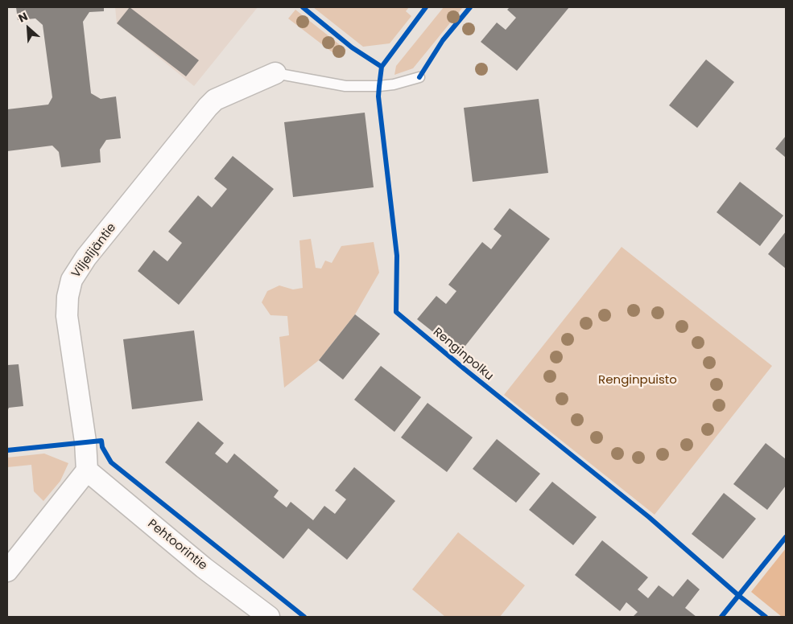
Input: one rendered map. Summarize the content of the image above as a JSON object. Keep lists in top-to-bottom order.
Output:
{
  "streets": {
    "street": ["Viljelijäntie", "Pehtoorintie"],
    "cycle path": ["Renginpolku"]
  },
  "crossings": [
    ["Viljelijäntie", "Pehtoorintie"]
  ],
  "parks": ["Renginpuisto"],
  "north": "top left"
}
